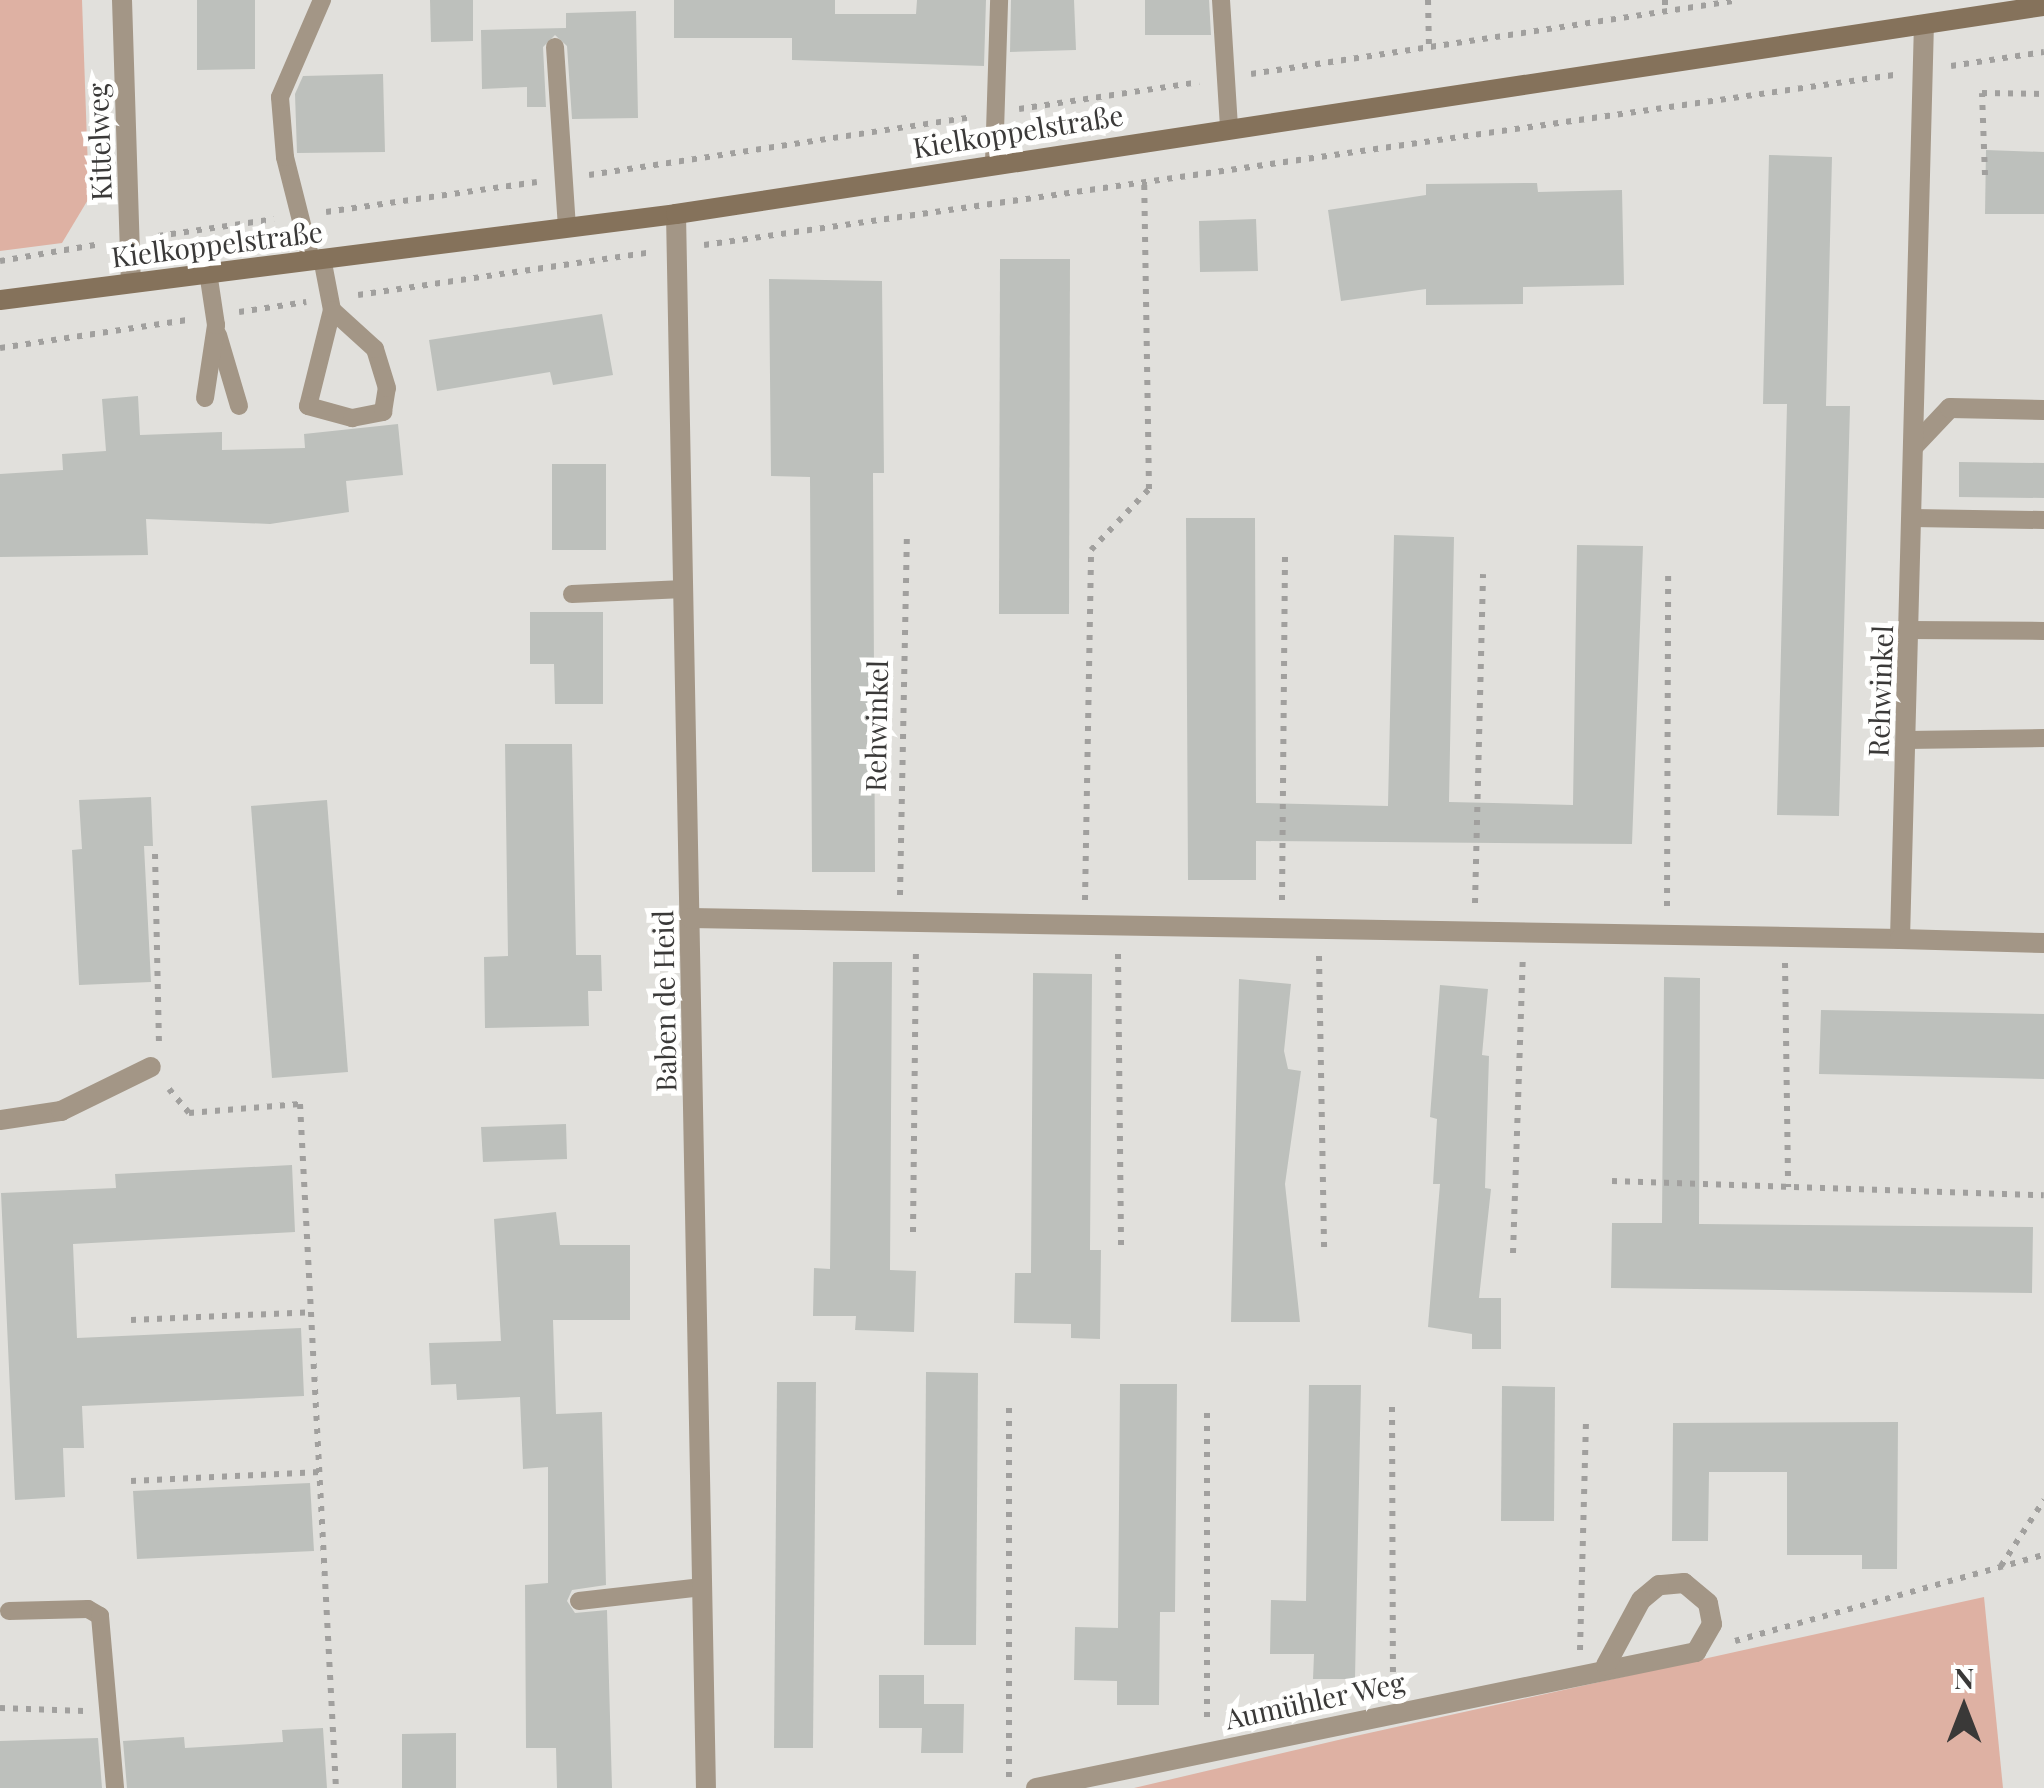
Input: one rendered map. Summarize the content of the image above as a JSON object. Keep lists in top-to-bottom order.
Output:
{
  "streets": {
    "street": [
      "Kielkoppelstraße",
      "Kittelweg",
      "Rehwinkel",
      "Baben de Heid",
      "Aumühler Weg"
    ]
  },
  "crossings": [
    ["Kielkoppelstraße", "Kittelweg"],
    ["Kielkoppelstraße", "Rehwinkel"],
    ["Kielkoppelstraße", "Baben de Heid"]
  ],
  "north": "top"
}
